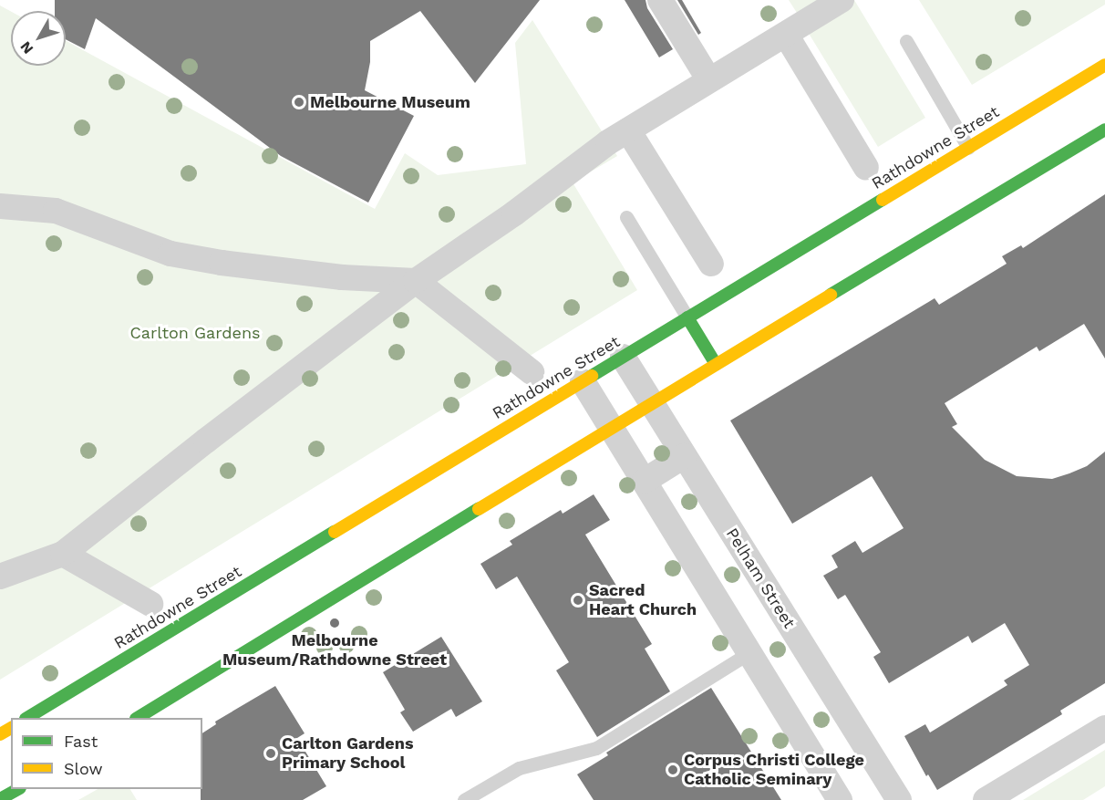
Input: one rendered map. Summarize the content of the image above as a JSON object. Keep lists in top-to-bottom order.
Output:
{
  "streets": {
    "main road": ["Rathdowne Street"],
    "street": ["Pelham Street"]
  },
  "crossings": [
    ["Rathdowne Street", "Pelham Street"]
  ],
  "parks": ["Carlton Gardens"],
  "places": [
    "Melbourne Museum",
    "Sacred Heart Church",
    "Melbourne Museum/Rathdowne Street",
    "Carlton Gardens Primary School",
    "Corpus Christi College Catholic Seminary"
  ],
  "legend": ["Fast", "Slow"],
  "north": "bottom left"
}
